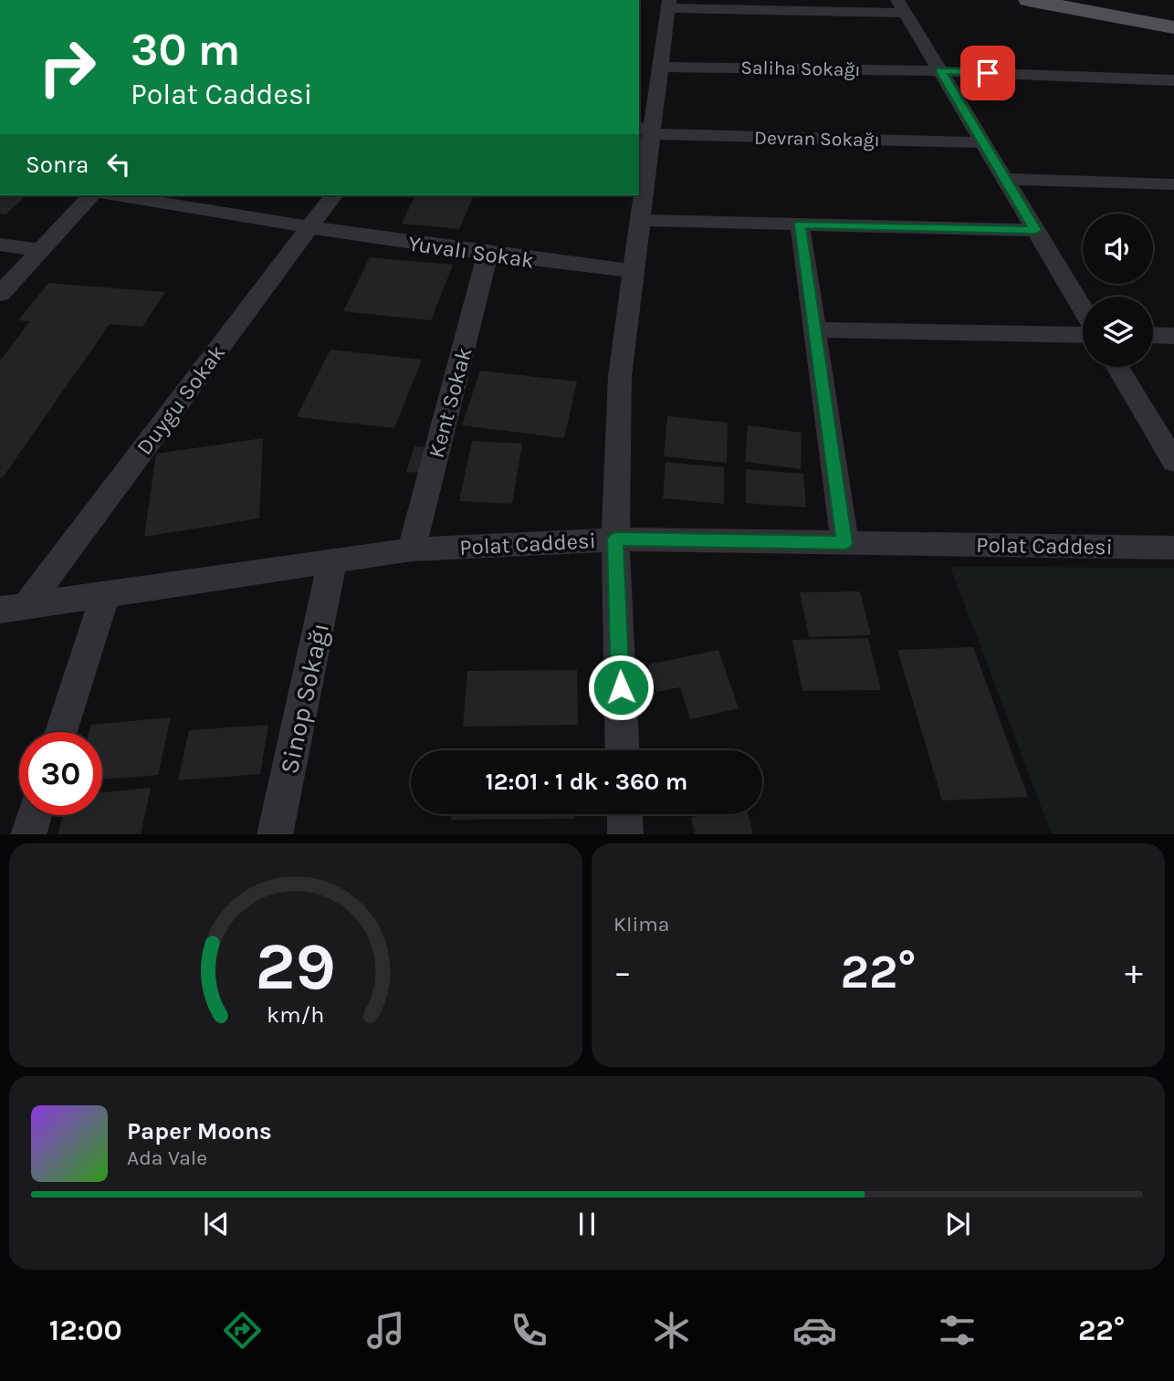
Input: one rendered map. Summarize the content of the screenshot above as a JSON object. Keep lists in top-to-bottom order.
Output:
{
  "streets": {
    "street": [
      "Saliha Sokağı",
      "Devran Sokağı",
      "Yuvalı Sokak",
      "Duygu Sokak",
      "Kent Sokak",
      "Polat Caddesi",
      "Sinop Sokağı"
    ]
  },
  "crossings": [
    ["Yuvalı Sokak", "Duygu Sokak"],
    ["Yuvalı Sokak", "Kent Sokak"],
    ["Duygu Sokak", "Polat Caddesi"],
    ["Kent Sokak", "Polat Caddesi"],
    ["Polat Caddesi", "Sinop Sokağı"]
  ],
  "page": {
    "turn": ["30 m", "Polat Caddesi"],
    "then": "Sonra",
    "limit": "30",
    "trip": "12:01 · 1 dk · 360 m",
    "tile": "Klima",
    "heat": ["−", "22°", "+"],
    "song": ["Paper Moons", "Ada Vale"],
    "tabs": ["12:00", "22°"],
    "gauge": ["29", "km/h"]
  }
}
